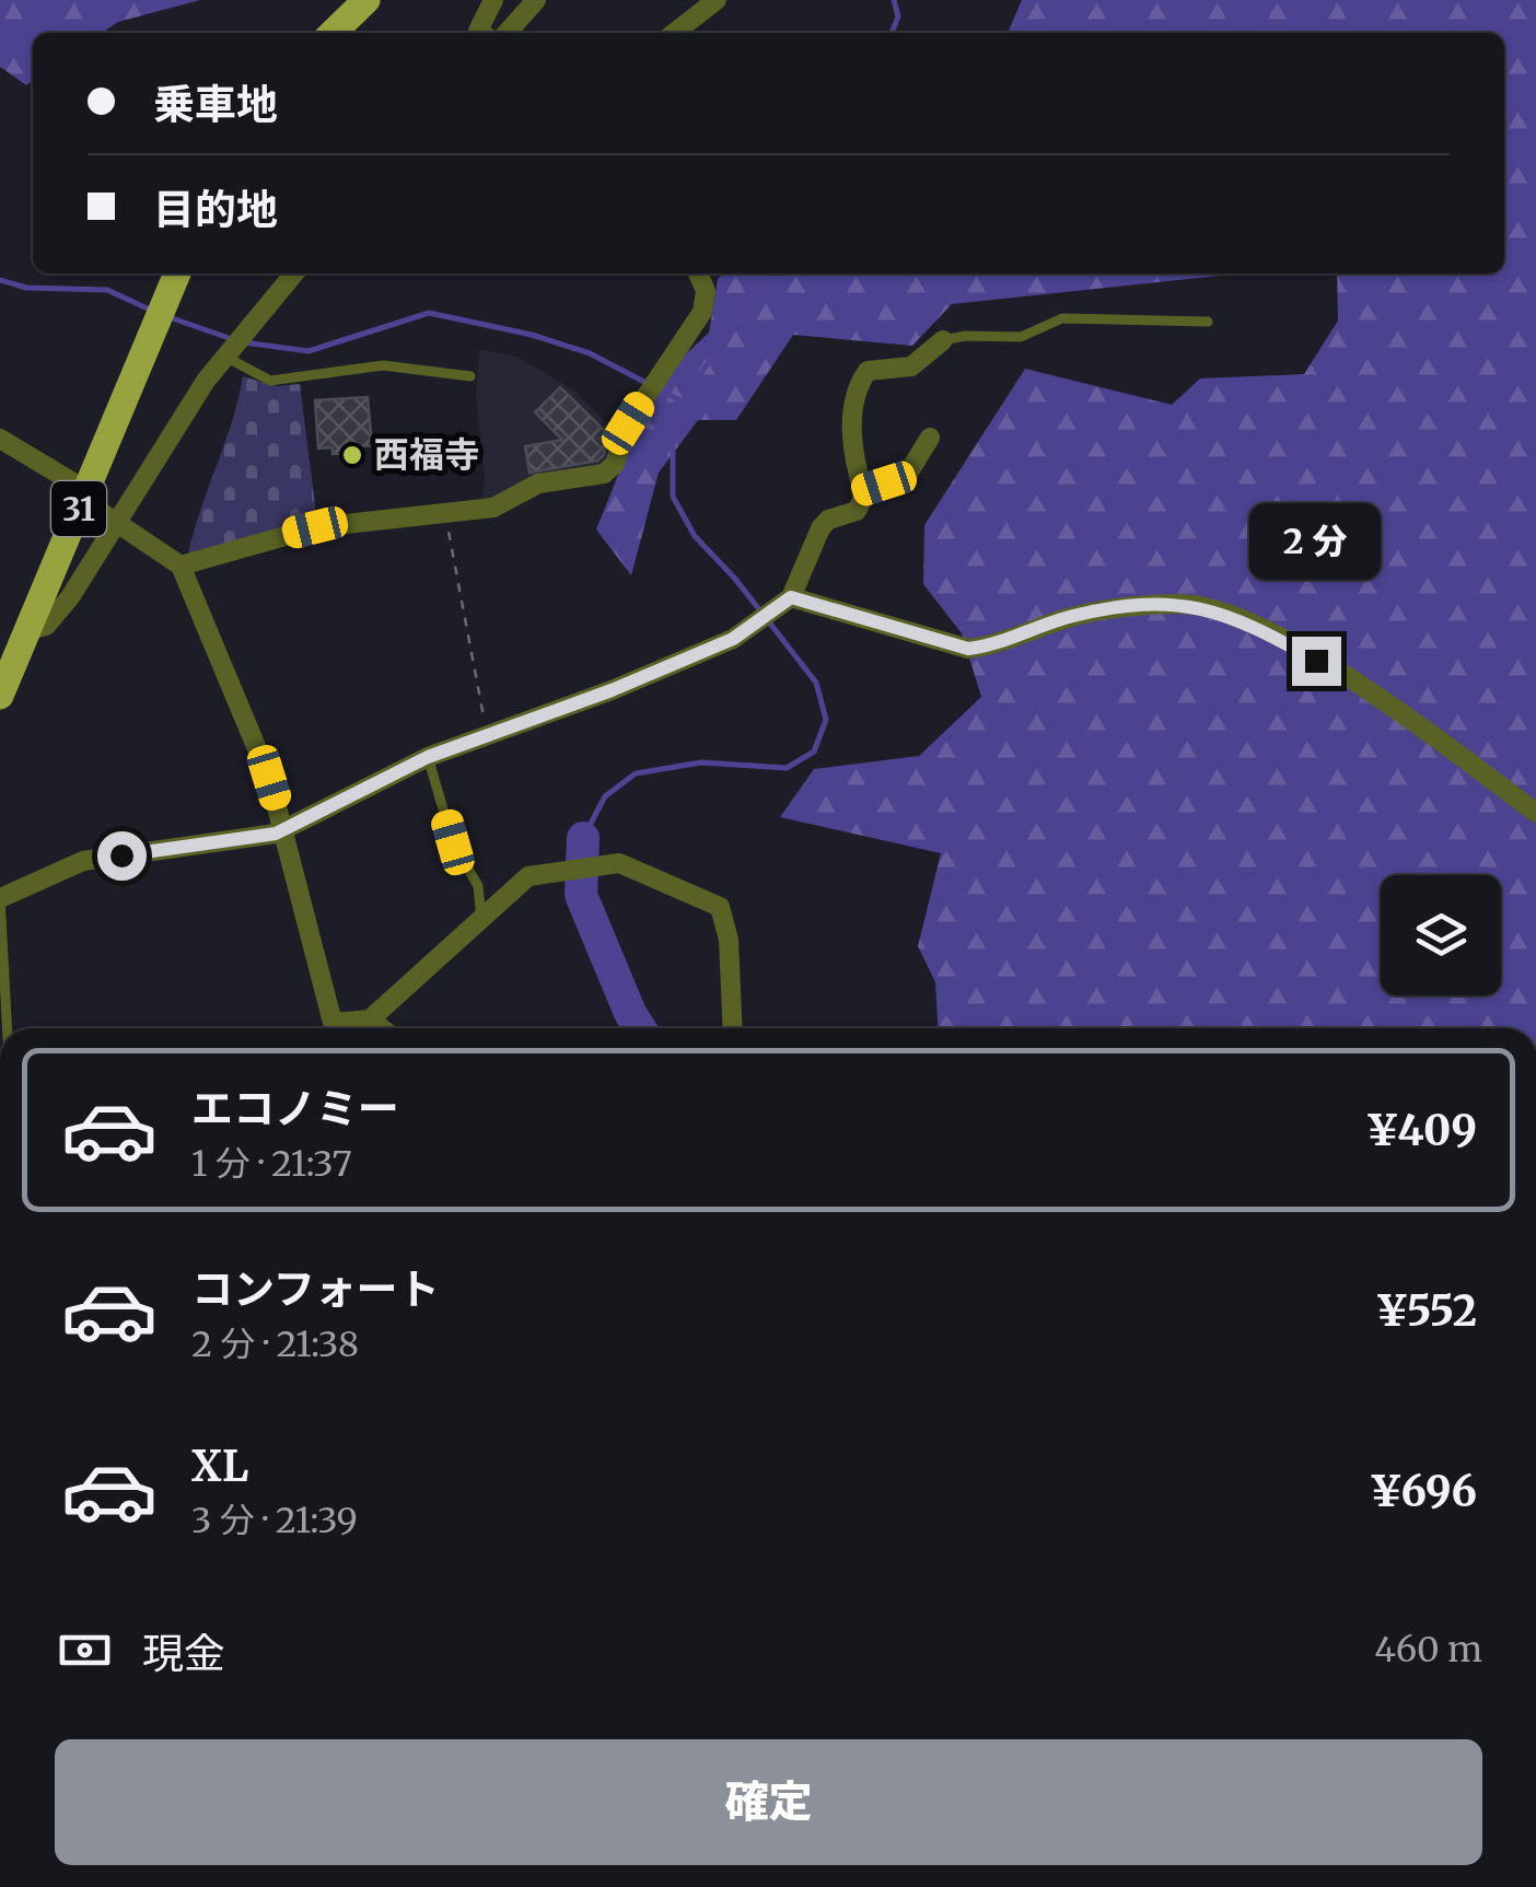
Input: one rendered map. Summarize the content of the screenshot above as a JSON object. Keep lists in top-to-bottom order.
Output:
{
  "streets": {
    "main road": ["31"]
  },
  "places": ["西福寺"],
  "page": {
    "banner": ["乗車地", "目的地"],
    "bubble": "2 分",
    "list": [
      {
        "name": "エコノミー",
        "note": "1 分 · 21:37",
        "value": "¥409"
      },
      {
        "name": "コンフォート",
        "note": "2 分 · 21:38",
        "value": "¥552"
      },
      {
        "name": "XL",
        "note": "3 分 · 21:39",
        "value": "¥696"
      }
    ],
    "pay": ["現金", "460 m"],
    "buttons": "確定"
  }
}
